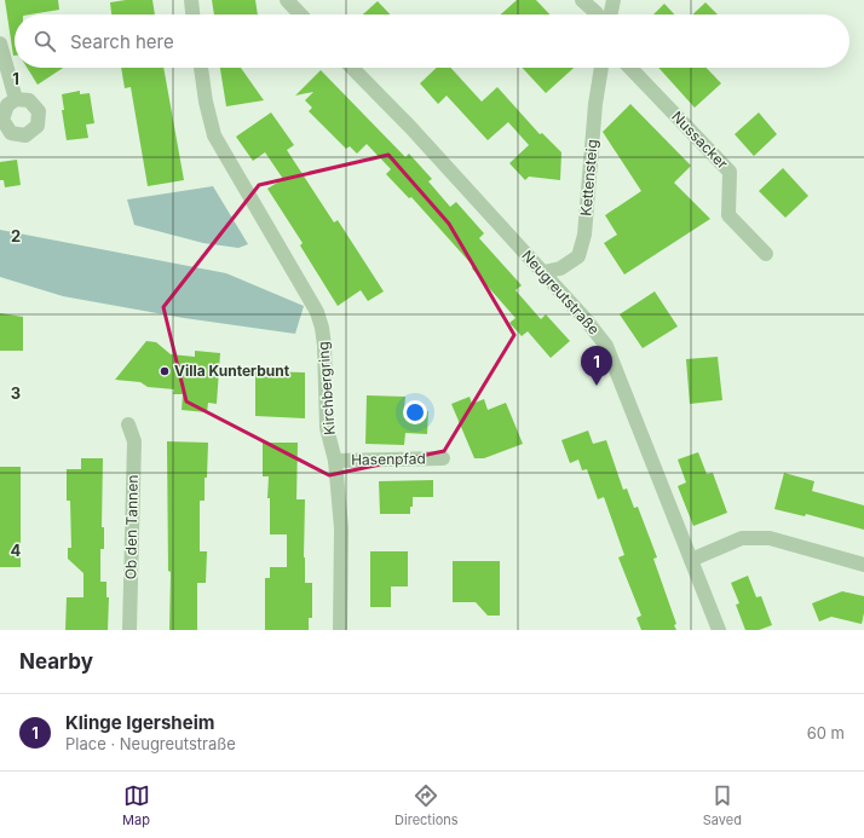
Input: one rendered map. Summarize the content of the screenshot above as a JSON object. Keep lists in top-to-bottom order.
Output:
{
  "streets": {
    "street": [
      "Nussacker",
      "Kettensteig",
      "Neugreutstraße",
      "Kirchbergring",
      "Hasenpfad",
      "Ob den Tannen"
    ]
  },
  "crossings": [
    ["Kettensteig", "Neugreutstraße"],
    ["Kirchbergring", "Hasenpfad"]
  ],
  "places": ["Villa Kunterbunt"],
  "page": {
    "search": "Search here",
    "pins": "1",
    "heading": "Nearby",
    "list": [
      {
        "mark": "1",
        "name": "Klinge Igersheim",
        "note": "Place · Neugreutstraße",
        "value": "60 m"
      }
    ],
    "nav": ["Map", "Directions", "Saved"]
  },
  "grid": {
    "rows": [
      "1",
      "2",
      "3",
      "4"
    ]
  }
}
